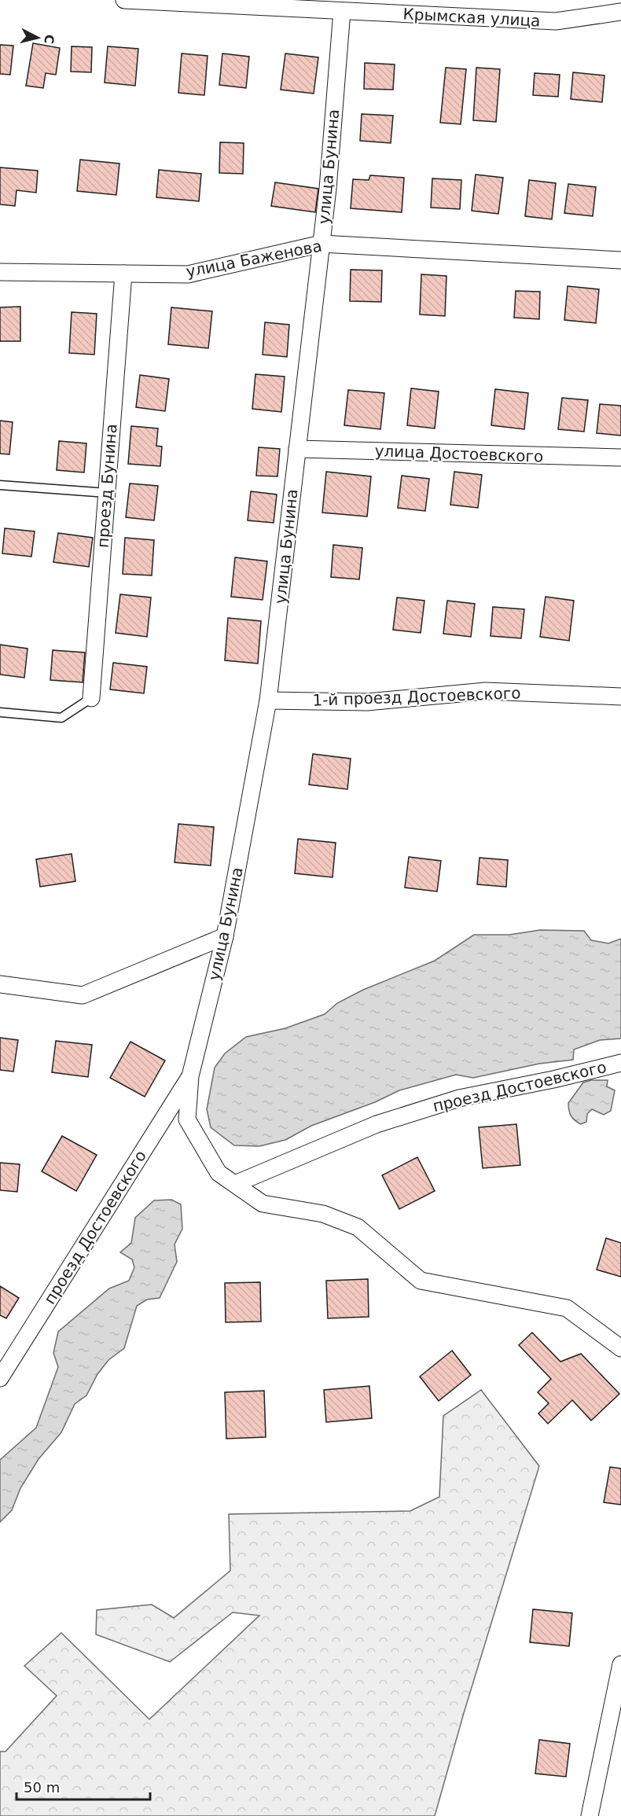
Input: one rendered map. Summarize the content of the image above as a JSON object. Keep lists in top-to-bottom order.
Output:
{
  "streets": {
    "street": [
      "Крымская улица",
      "улица Бунина",
      "улица Баженова",
      "улица Достоевского",
      "проезд Бунина",
      "1-й проезд Достоевского",
      "проезд Достоевского"
    ]
  },
  "crossings": [
    ["Крымская улица", "улица Бунина"],
    ["улица Бунина", "улица Баженова"],
    ["улица Бунина", "улица Достоевского"],
    ["улица Бунина", "1-й проезд Достоевского"],
    ["улица Бунина", "проезд Достоевского"],
    ["улица Баженова", "проезд Бунина"]
  ],
  "scale_bar": "50 m",
  "north": "right"
}
